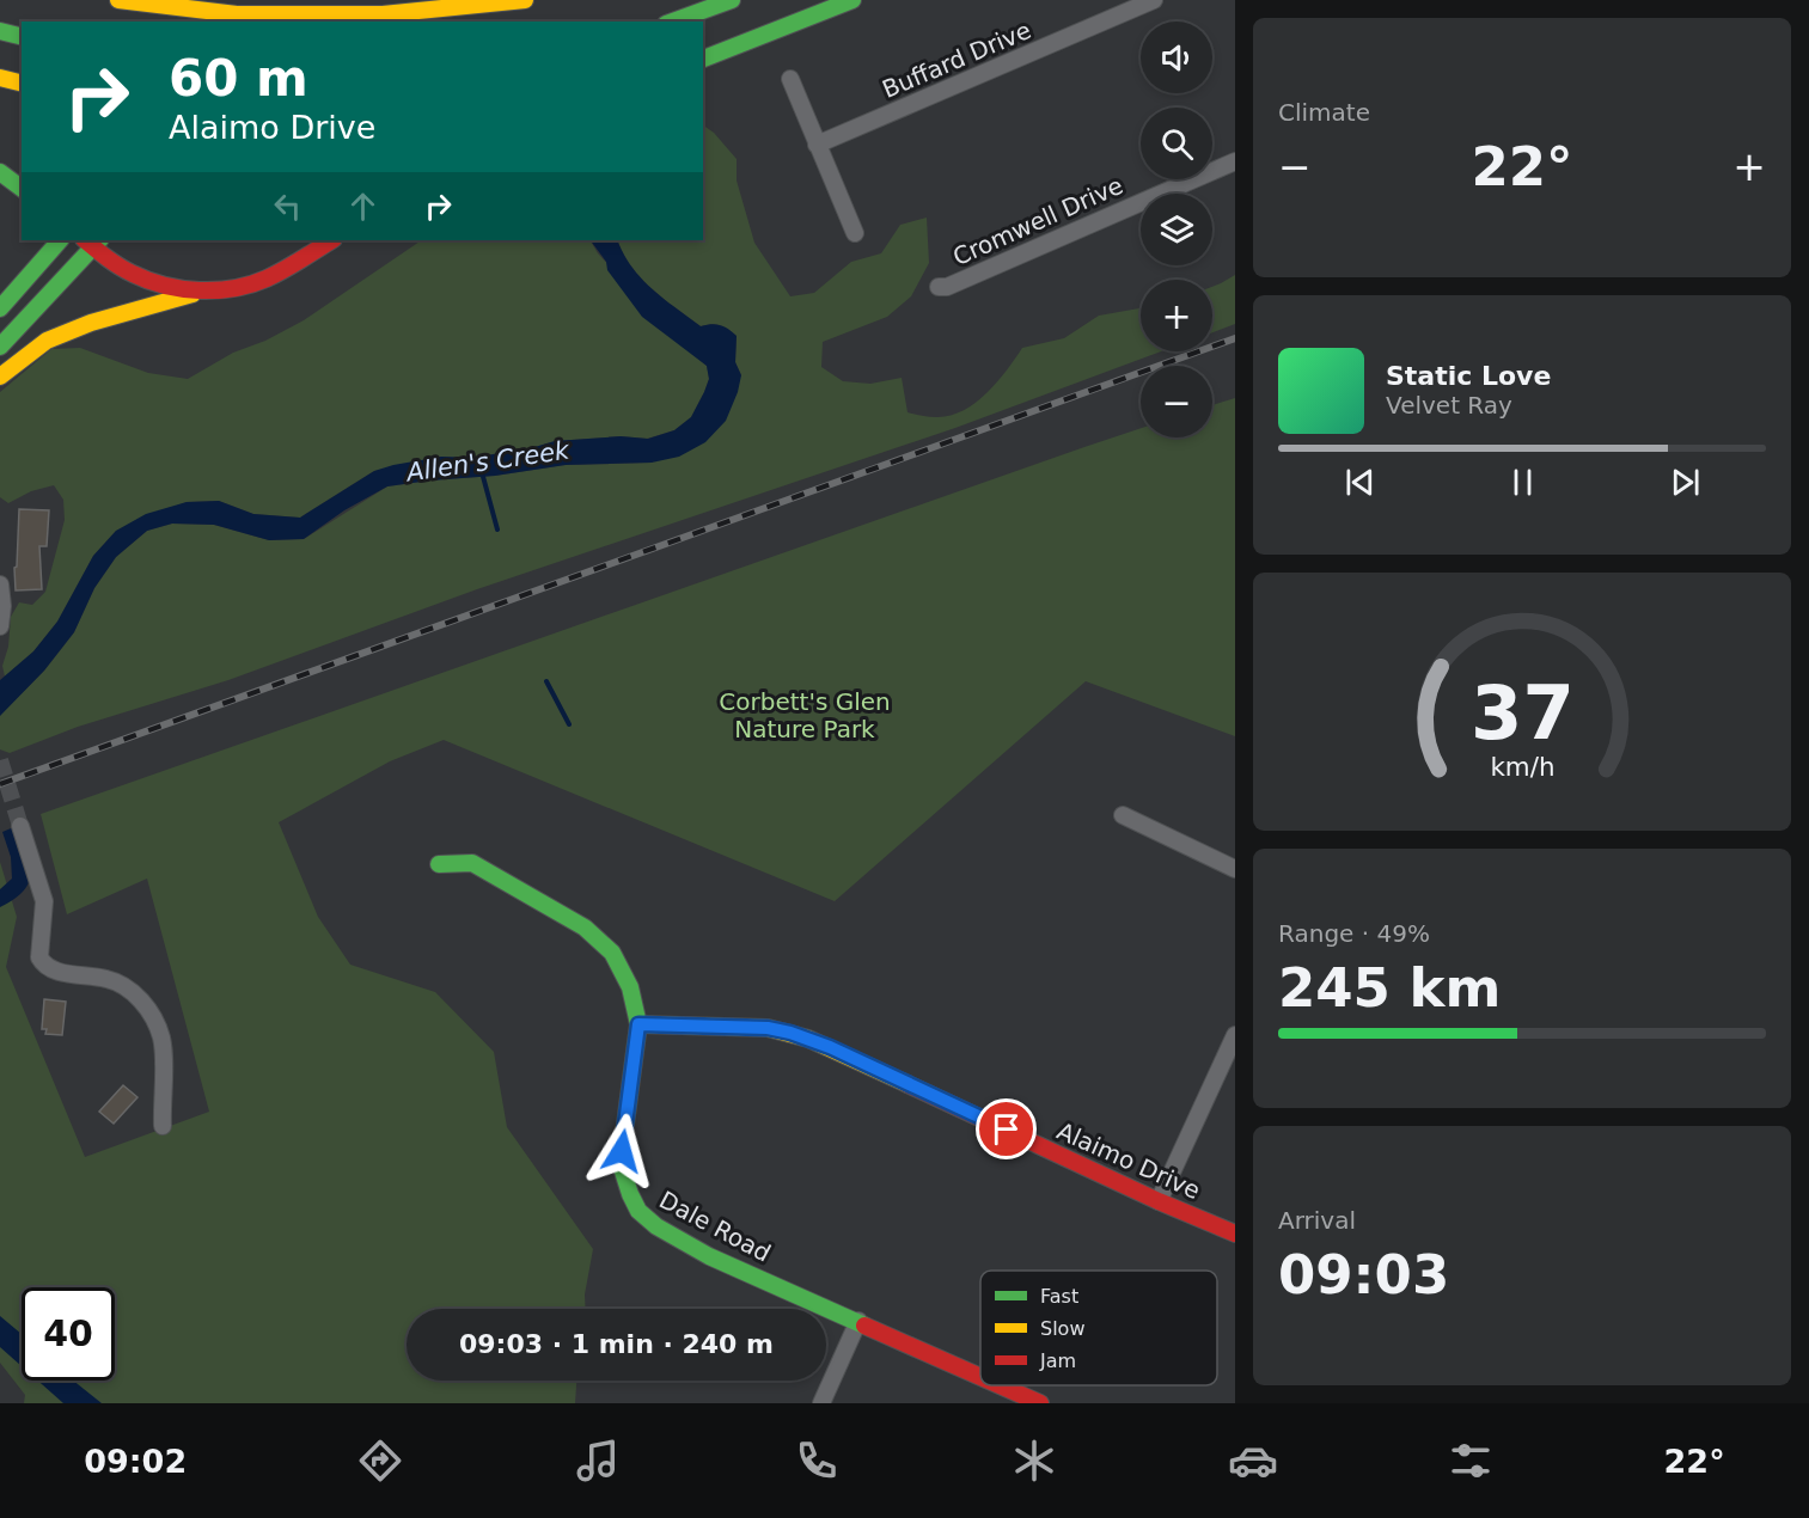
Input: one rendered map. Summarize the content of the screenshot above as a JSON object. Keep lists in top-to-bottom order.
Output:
{
  "streets": {
    "main road": ["Alaimo Drive", "Dale Road"],
    "street": ["Buffard Drive", "Cromwell Drive"]
  },
  "crossings": [
    ["Alaimo Drive", "Dale Road"]
  ],
  "water": ["Allen's Creek"],
  "parks": ["Corbett's Glen Nature Park"],
  "legend": ["Fast", "Slow", "Jam"],
  "page": {
    "tile": [
      "Climate",
      ["Range · 49%", "245 km"],
      ["Arrival", "09:03"]
    ],
    "map_buttons": ["+", "−"],
    "turn": ["60 m", "Alaimo Drive"],
    "heat": ["−", "22°", "+"],
    "song": ["Static Love", "Velvet Ray"],
    "limit": "40",
    "trip": "09:03 · 1 min · 240 m",
    "tabs": ["09:02", "22°"],
    "gauge": ["37", "km/h"]
  }
}
